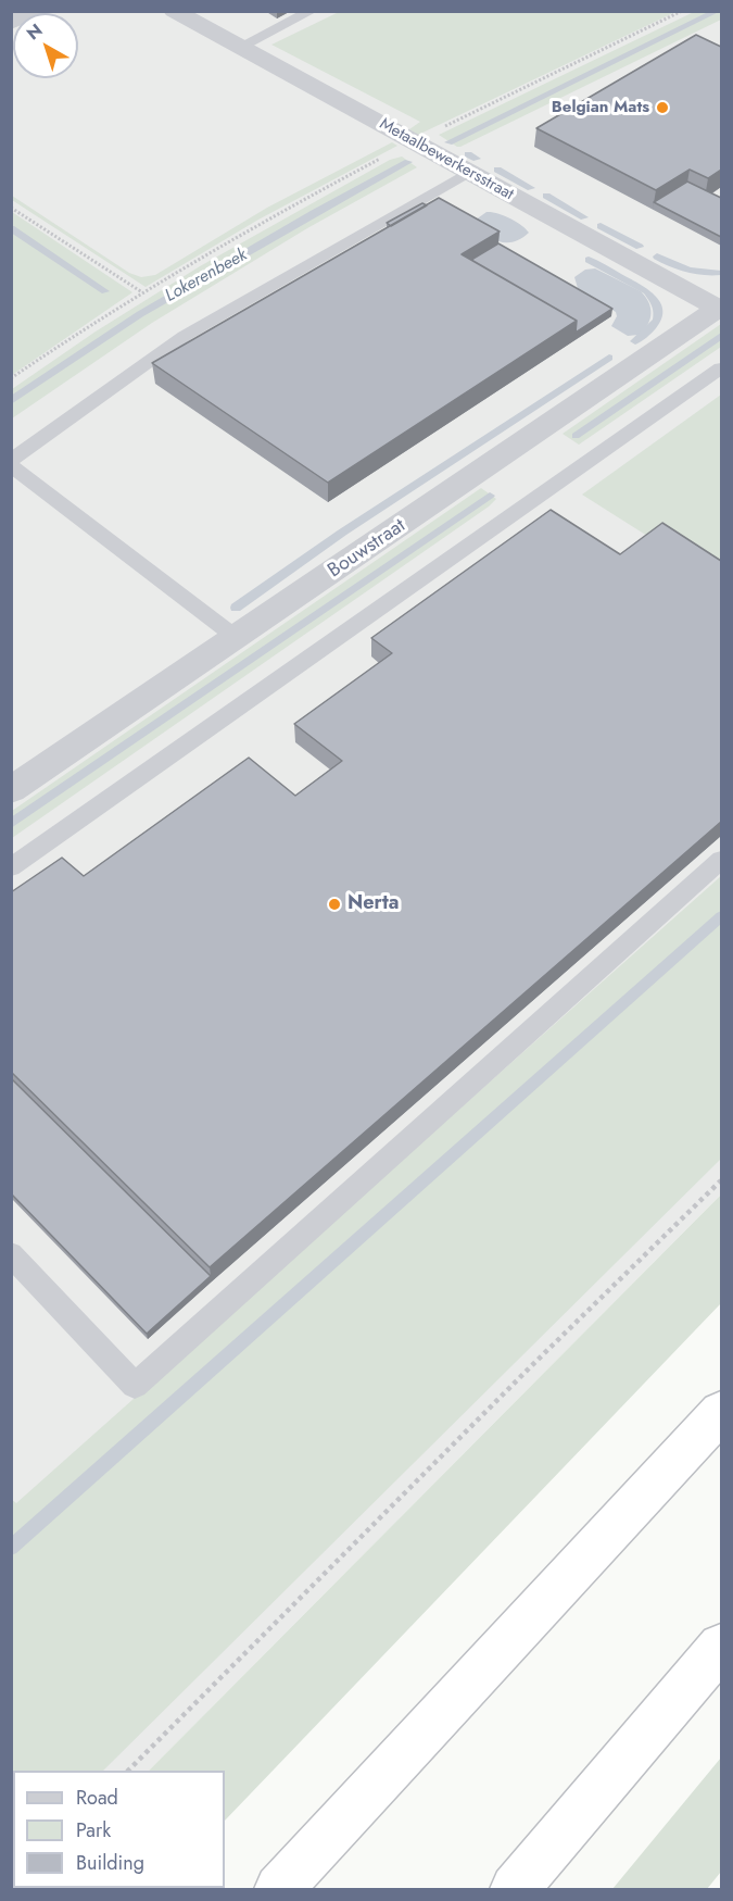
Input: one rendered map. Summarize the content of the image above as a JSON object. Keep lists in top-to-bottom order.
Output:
{
  "streets": {
    "street": ["Metaalbewerkersstraat", "Bouwstraat"]
  },
  "crossings": [
    ["Metaalbewerkersstraat", "Bouwstraat"]
  ],
  "water": ["Lokerenbeek"],
  "places": ["Belgian Mats", "Nerta"],
  "legend": ["Road", "Park", "Building"],
  "north": "top left"
}
